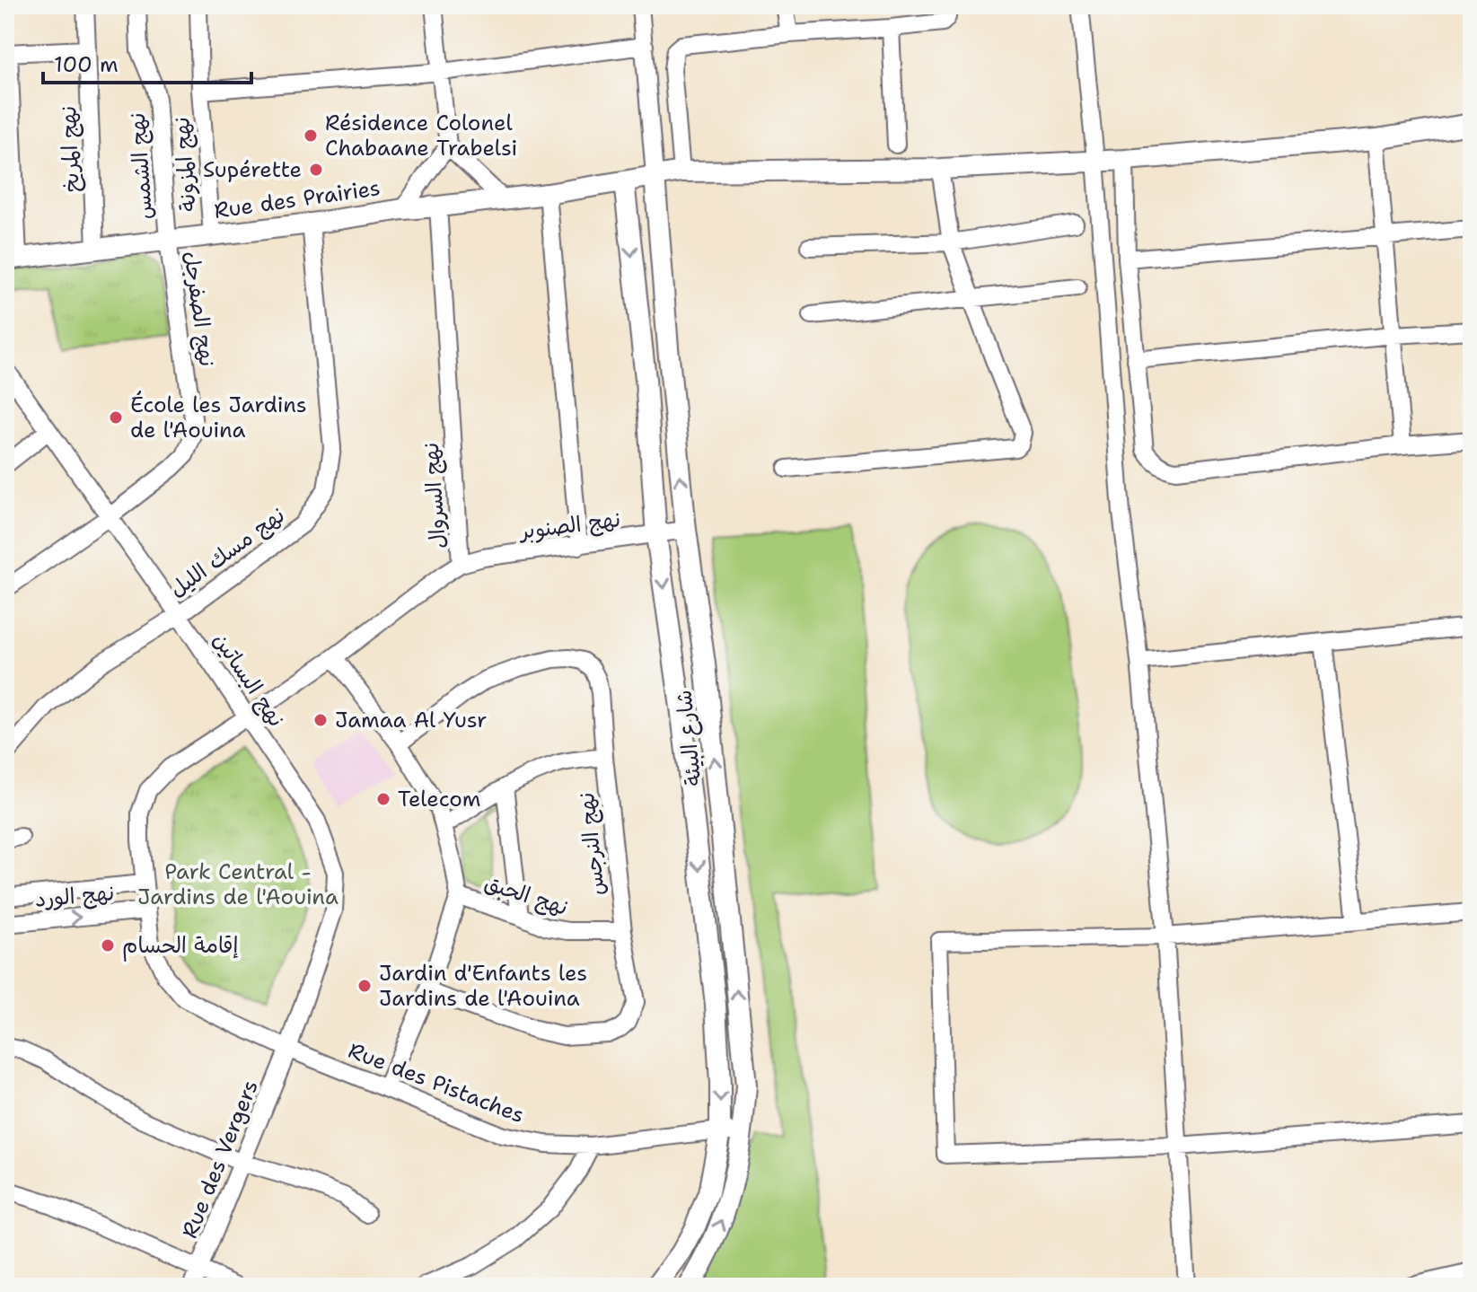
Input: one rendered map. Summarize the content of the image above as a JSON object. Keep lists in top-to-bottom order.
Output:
{
  "streets": {
    "street": [
      "نهج المريخ",
      "نهج المزونة",
      "نهج الشمس",
      "Rue des Prairies",
      "نهج الصفرجل",
      "نهج السروال",
      "نهج الصنوبر",
      "نهج مسك الليل",
      "نهج البساتين",
      "شارع البيئة",
      "نهج النرجس",
      "نهج الحبق",
      "نهج الورد",
      "Rue des Pistaches",
      "Rue des Vergers"
    ]
  },
  "crossings": [
    ["نهج المريخ", "Rue des Prairies"],
    ["نهج المزونة", "Rue des Prairies"],
    ["نهج الشمس", "Rue des Prairies"],
    ["نهج الشمس", "نهج الصفرجل"],
    ["Rue des Prairies", "نهج الصفرجل"],
    ["Rue des Prairies", "نهج السروال"],
    ["Rue des Prairies", "نهج مسك الليل"],
    ["Rue des Prairies", "شارع البيئة"],
    ["نهج الصفرجل", "نهج البساتين"],
    ["نهج السروال", "نهج الصنوبر"],
    ["نهج السروال", "نهج البساتين"],
    ["نهج السروال", "نهج الورد"],
    ["نهج السروال", "Rue des Pistaches"],
    ["نهج الصنوبر", "شارع البيئة"],
    ["نهج مسك الليل", "نهج البساتين"],
    ["نهج البساتين", "Rue des Pistaches"],
    ["نهج البساتين", "Rue des Vergers"],
    ["شارع البيئة", "Rue des Pistaches"],
    ["نهج النرجس", "نهج الحبق"],
    ["نهج الورد", "Rue des Pistaches"],
    ["Rue des Pistaches", "Rue des Vergers"]
  ],
  "parks": ["Park Central - Jardins de l'Aouina"],
  "places": [
    "Résidence Colonel Chabaane Trabelsi",
    "Supérette",
    "École les Jardins de l'Aouina",
    "Jamaa Al Yusr",
    "Telecom",
    "إقامة الحسام",
    "Jardin d'Enfants les Jardins de l'Aouina"
  ],
  "scale_bar": "100 m"
}
